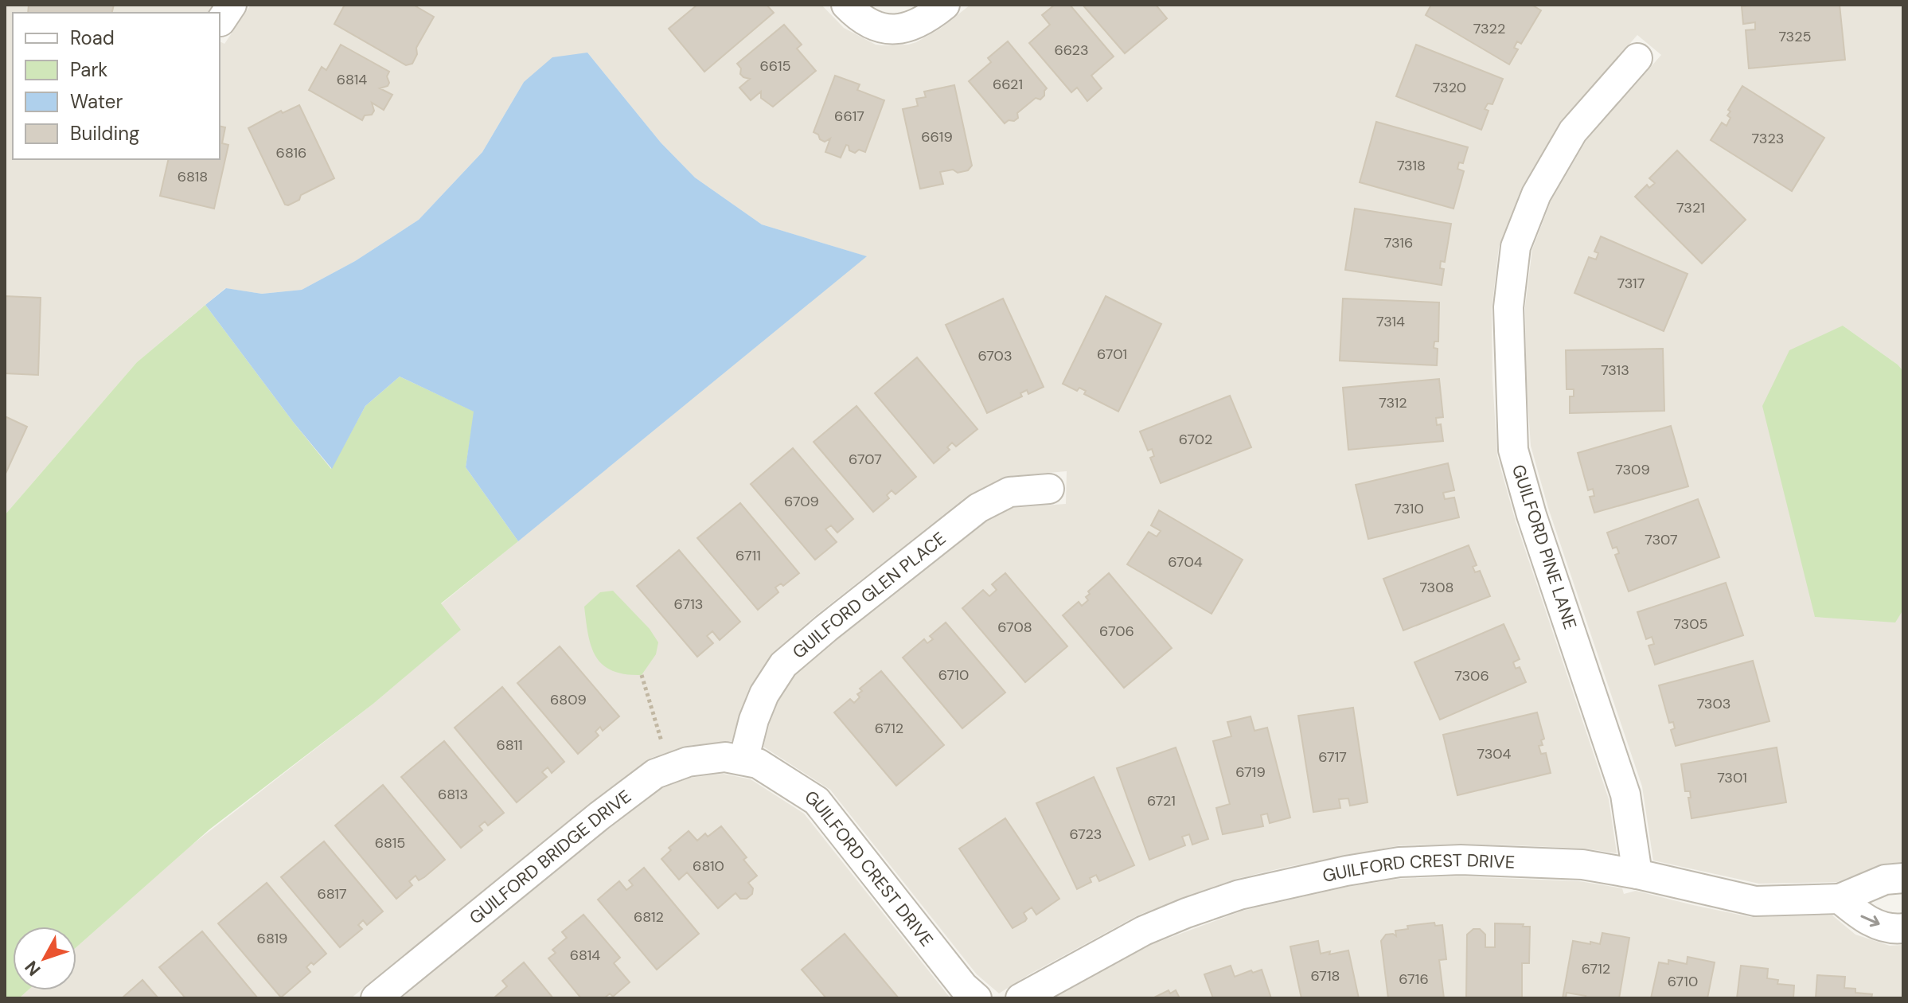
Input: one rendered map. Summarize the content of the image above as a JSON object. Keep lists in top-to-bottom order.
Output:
{
  "streets": {
    "street": [
      "GUILFORD PINE LANE",
      "GUILFORD GLEN PLACE",
      "GUILFORD BRIDGE DRIVE",
      "GUILFORD CREST DRIVE"
    ]
  },
  "crossings": [
    ["GUILFORD PINE LANE", "GUILFORD CREST DRIVE"],
    ["GUILFORD GLEN PLACE", "GUILFORD BRIDGE DRIVE"],
    ["GUILFORD GLEN PLACE", "GUILFORD CREST DRIVE"],
    ["GUILFORD BRIDGE DRIVE", "GUILFORD CREST DRIVE"]
  ],
  "house_numbers": [
    "7322",
    "7325",
    "6623",
    "6615",
    "6814",
    "6621",
    "7320",
    "6617",
    "6619",
    "7323",
    "6816",
    "7318",
    "6818",
    "7321",
    "7316",
    "7317",
    "7314",
    "6701",
    "6703",
    "7313",
    "7312",
    "6702",
    "6707",
    "7309",
    "6709",
    "7310",
    "7307",
    "6711",
    "6704",
    "7308",
    "6713",
    "7305",
    "6708",
    "6706",
    "6710",
    "7306",
    "6809",
    "7303",
    "6712",
    "6811",
    "7304",
    "6717",
    "6719",
    "7301",
    "6813",
    "6721",
    "6723",
    "6815",
    "6810",
    "6817",
    "6812",
    "6819",
    "6814",
    "6712",
    "6718",
    "6716",
    "6710"
  ],
  "legend": [
    "Road",
    "Park",
    "Water",
    "Building"
  ],
  "north": "bottom left"
}
